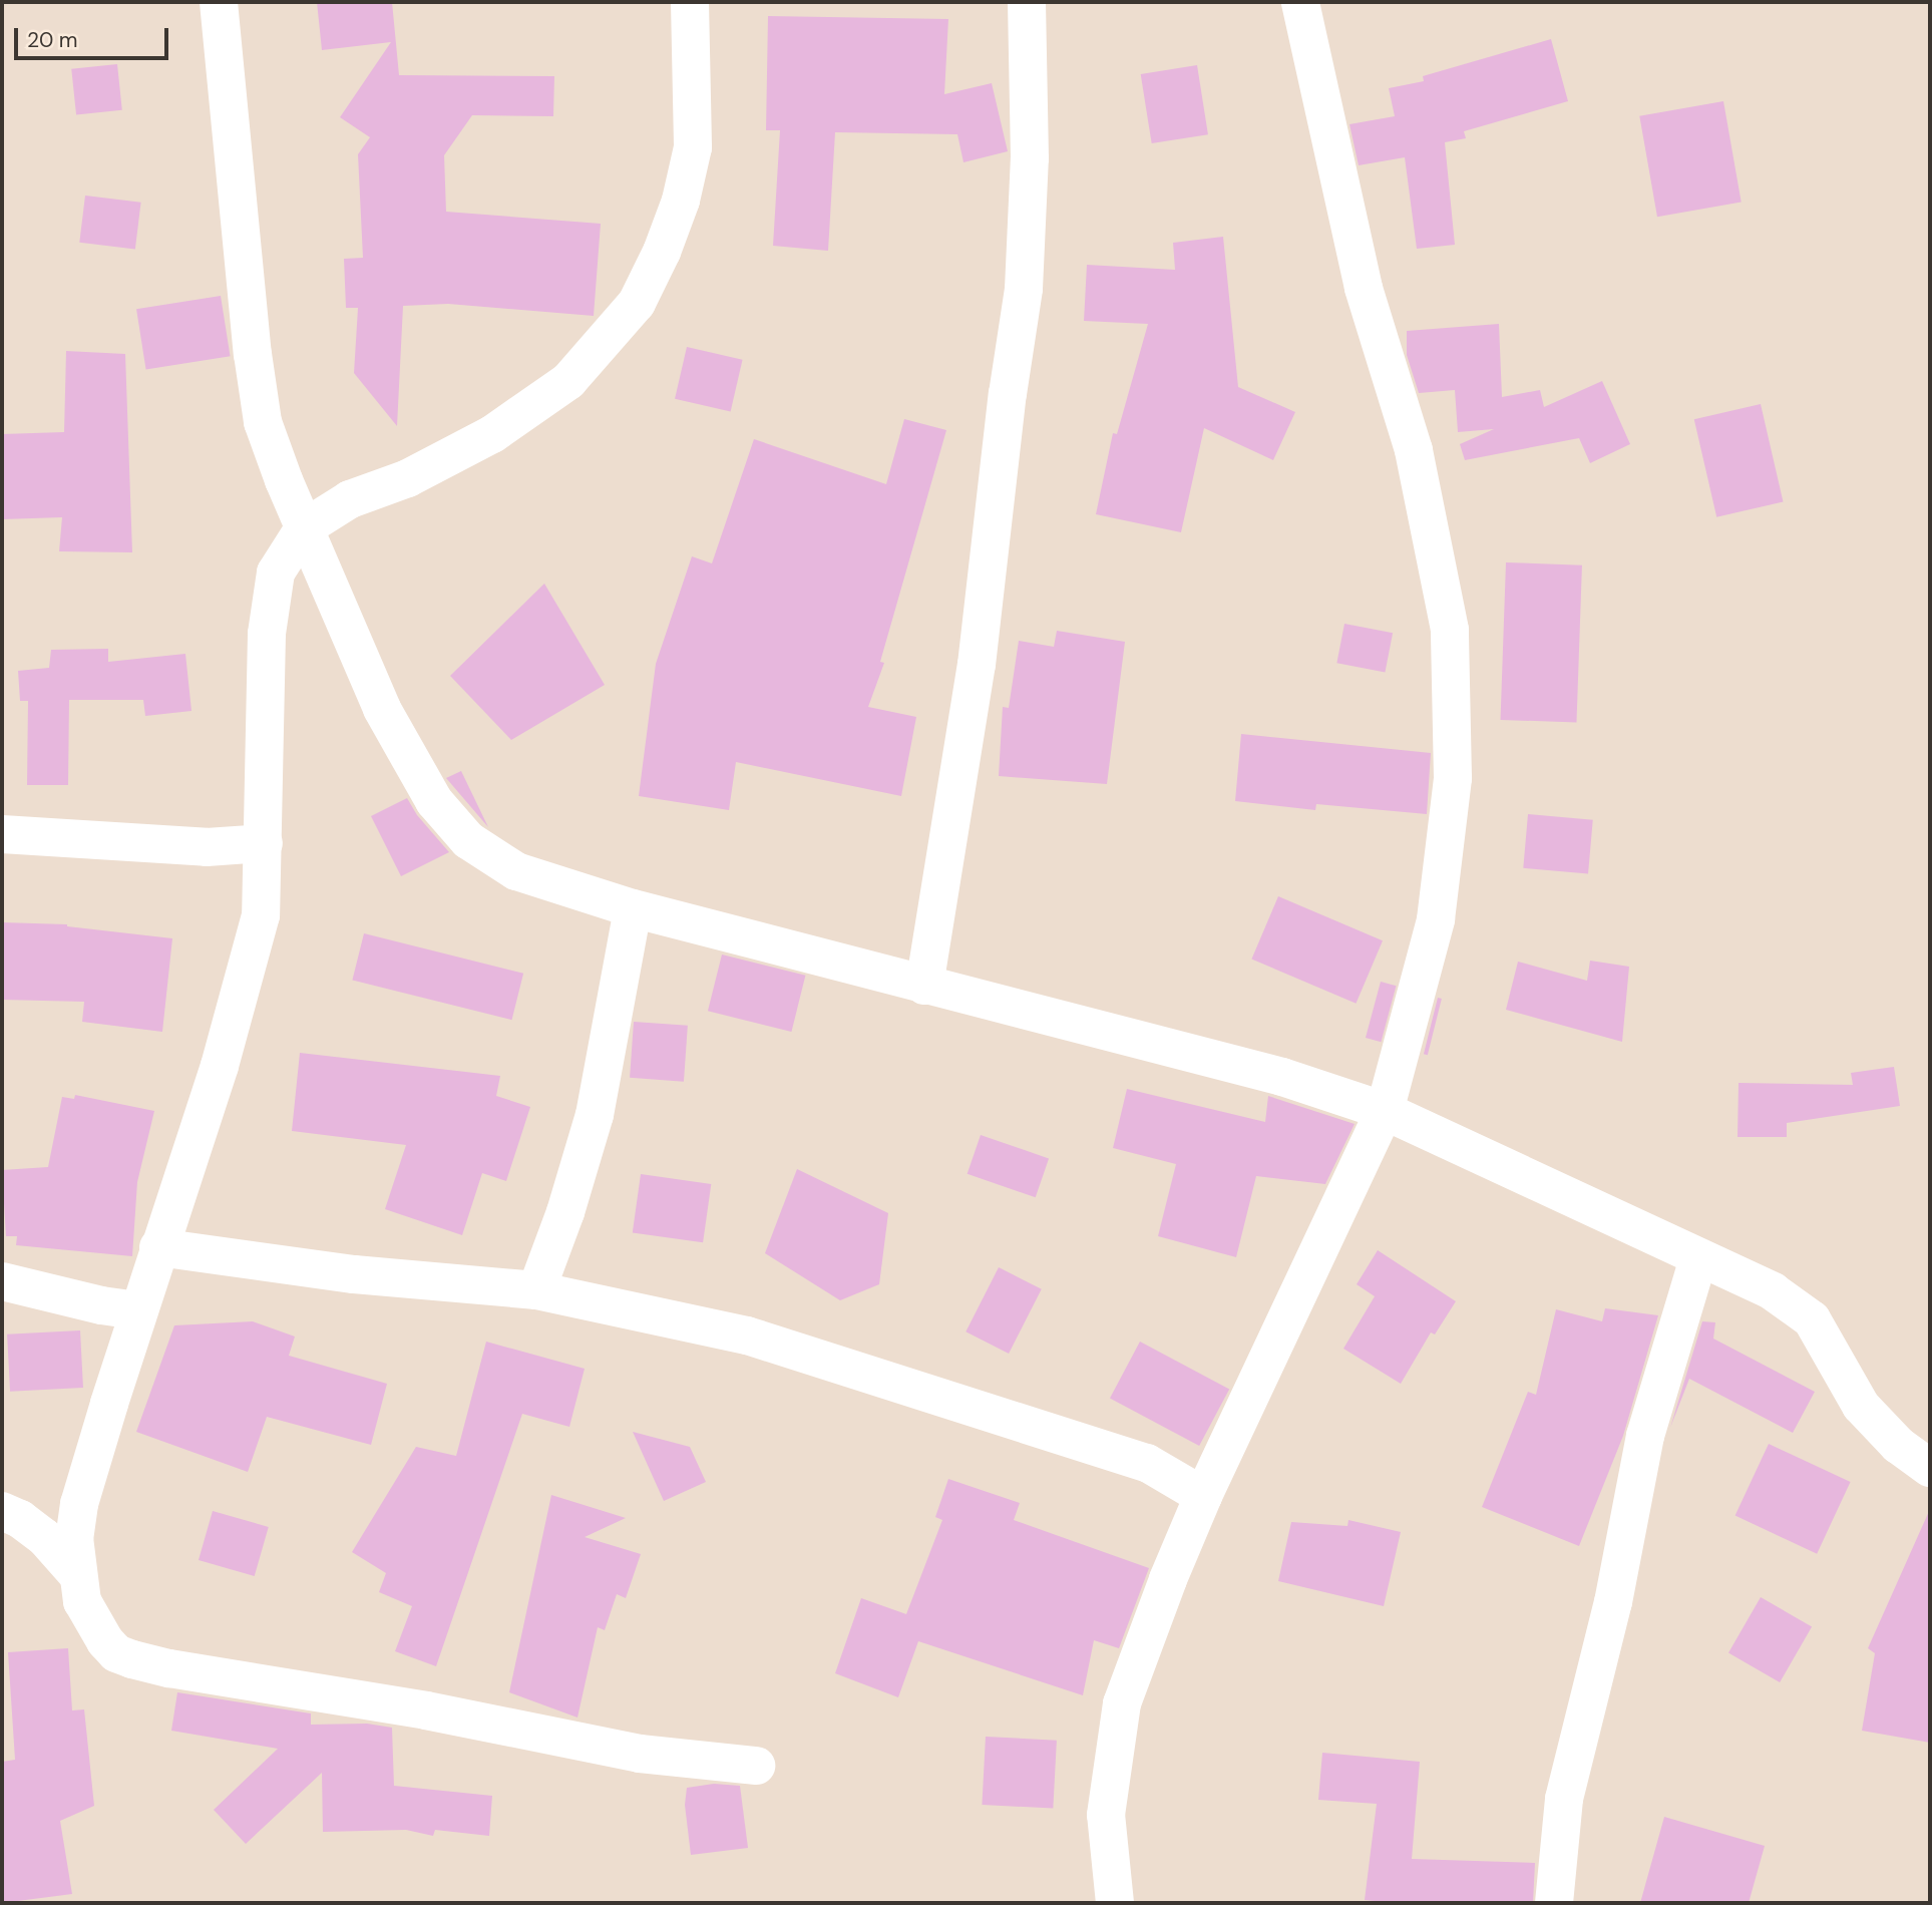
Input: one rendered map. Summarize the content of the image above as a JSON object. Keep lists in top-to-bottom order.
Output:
{
  "scale_bar": "20 m"
}
